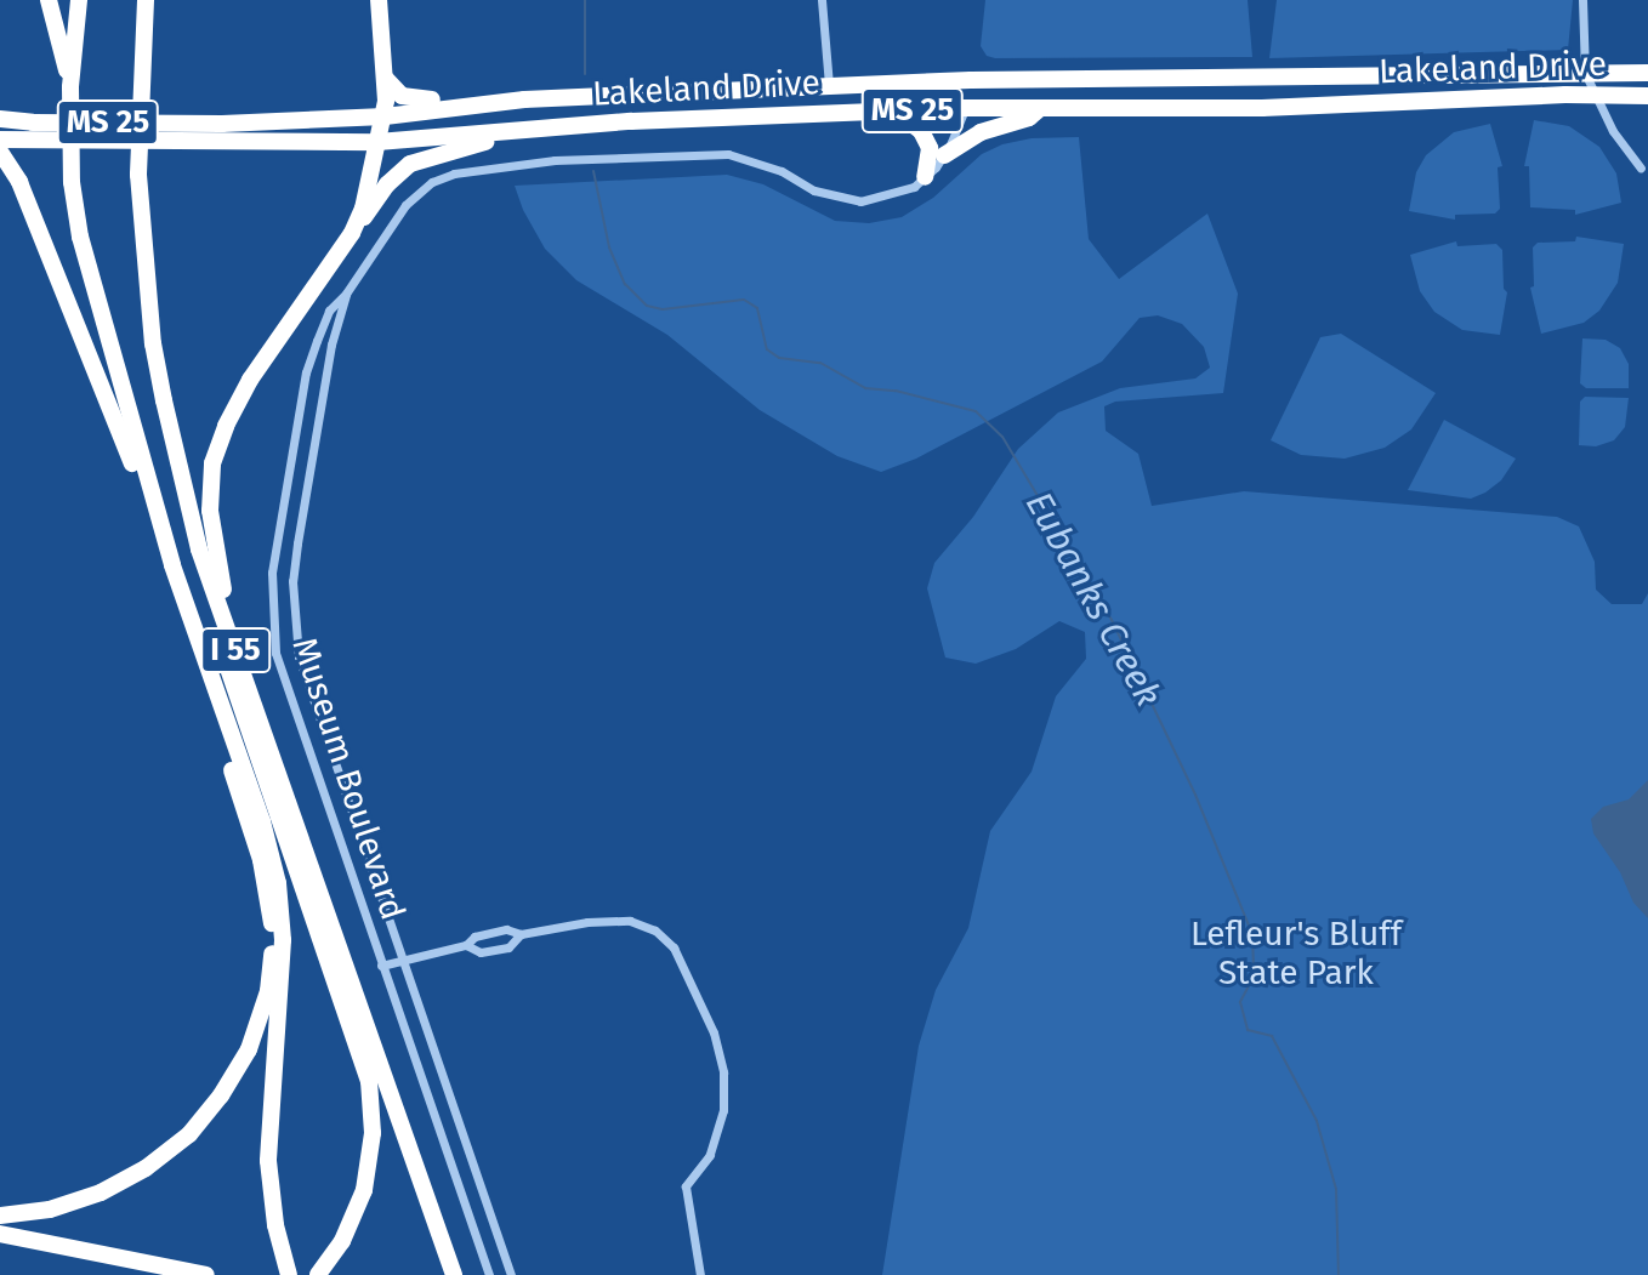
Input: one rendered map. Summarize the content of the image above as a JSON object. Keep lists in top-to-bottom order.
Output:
{
  "streets": {
    "highway": ["Lakeland Drive", "MS 25", "I 55"],
    "street": ["Museum Boulevard"]
  },
  "crossings": [
    ["Lakeland Drive", "Museum Boulevard"]
  ],
  "water": ["Eubanks Creek"],
  "parks": ["Lefleur's Bluff State Park"]
}
